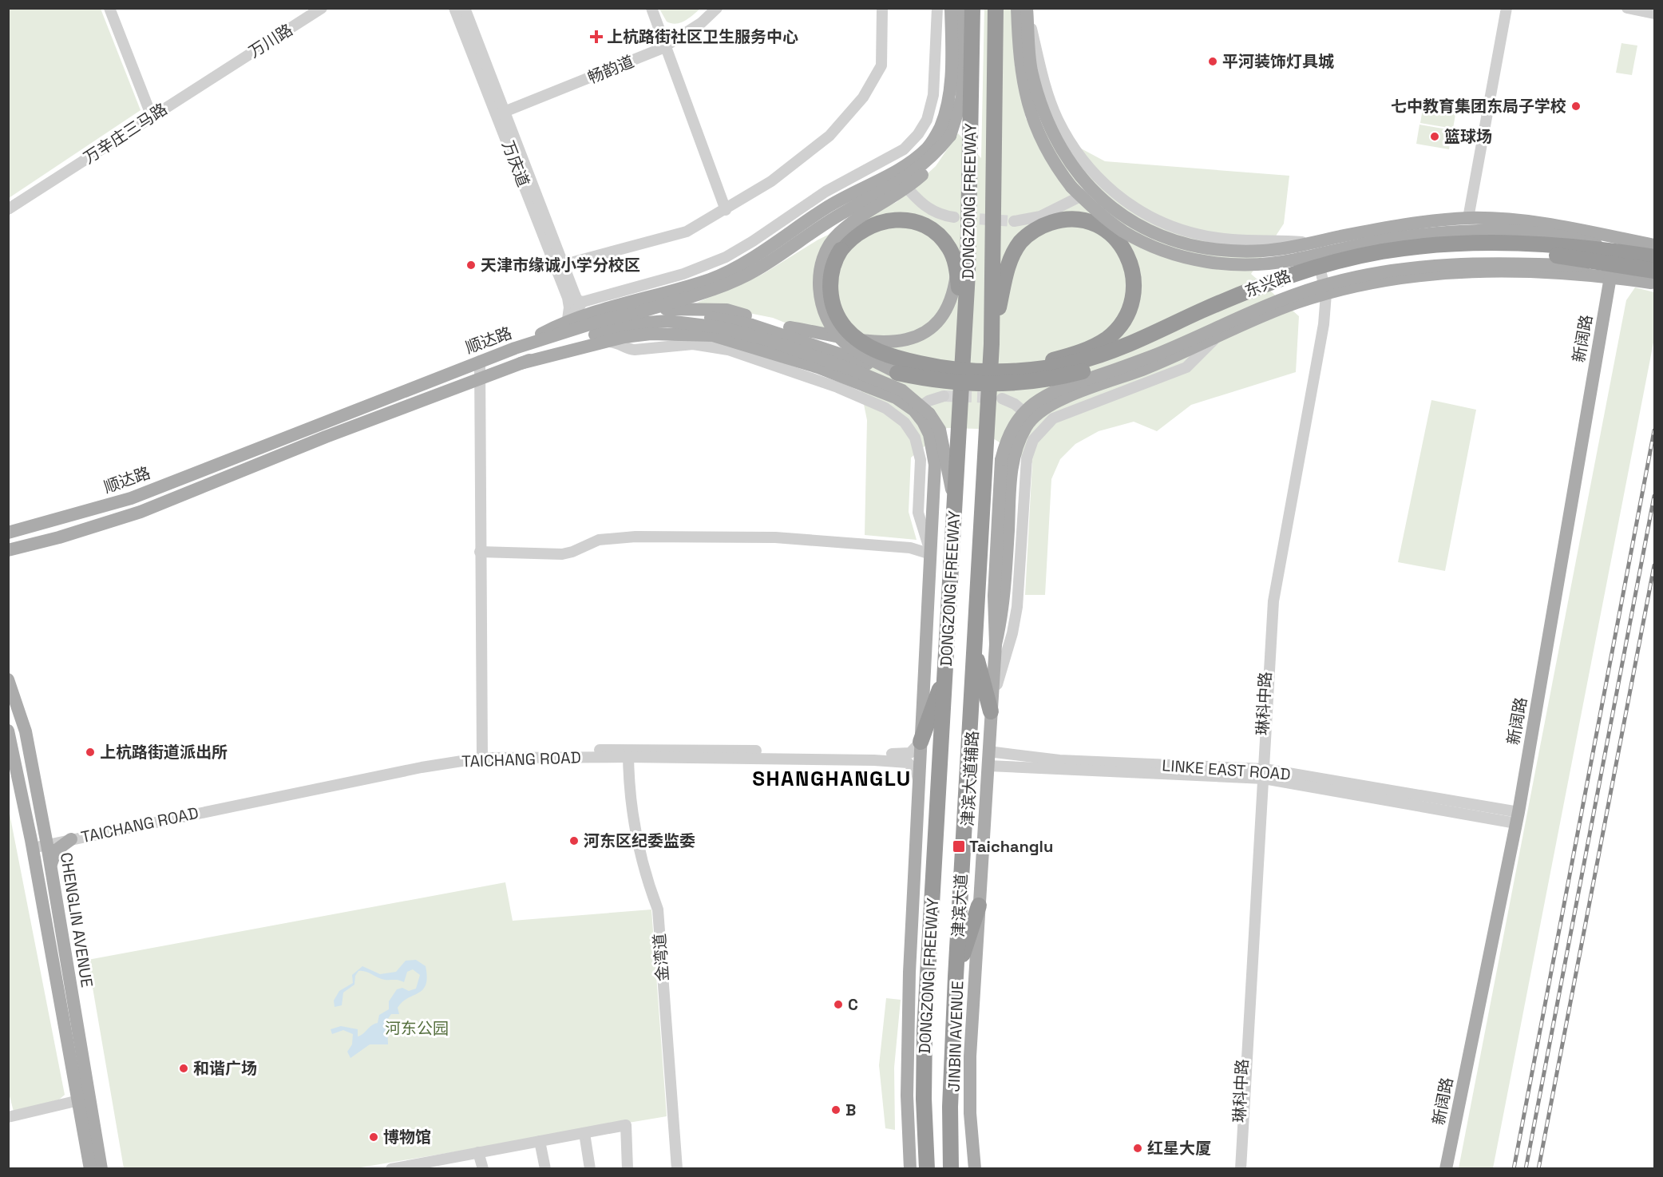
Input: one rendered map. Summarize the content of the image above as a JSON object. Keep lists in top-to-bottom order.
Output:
{
  "streets": {
    "highway": ["DONGZONG FREEWAY", "东兴路", "津滨大道"],
    "main road": [
      "新阔路",
      "顺达路",
      "津滨大道辅路",
      "CHENGLIN AVENUE",
      "JINBIN AVENUE"
    ],
    "street": [
      "万川路",
      "畅韵道",
      "万辛庄三马路",
      "万庆道",
      "琳科中路",
      "TAICHANG ROAD",
      "LINKE EAST ROAD",
      "金湾道"
    ]
  },
  "crossings": [
    ["万川路", "万辛庄三马路"],
    ["畅韵道", "万庆道"],
    ["万庆道", "顺达路"],
    ["DONGZONG FREEWAY", "津滨大道"],
    ["东兴路", "顺达路"],
    ["新阔路", "LINKE EAST ROAD"],
    ["琳科中路", "LINKE EAST ROAD"],
    ["TAICHANG ROAD", "CHENGLIN AVENUE"],
    ["TAICHANG ROAD", "金湾道"],
    ["LINKE EAST ROAD", "津滨大道辅路"],
    ["津滨大道辅路", "JINBIN AVENUE"]
  ],
  "districts": ["SHANGHANGLU"],
  "parks": ["河东公园"],
  "places": {
    "health": ["上杭路街社区卫生服务中心"],
    "other": [
      "平河装饰灯具城",
      "七中教育集团东局子学校",
      "篮球场",
      "天津市缘诚小学分校区",
      "上杭路街道派出所",
      "河东区纪委监委",
      "C",
      "和谐广场",
      "B",
      "博物馆",
      "红星大厦"
    ],
    "transit": ["Taichanglu"]
  }
}
